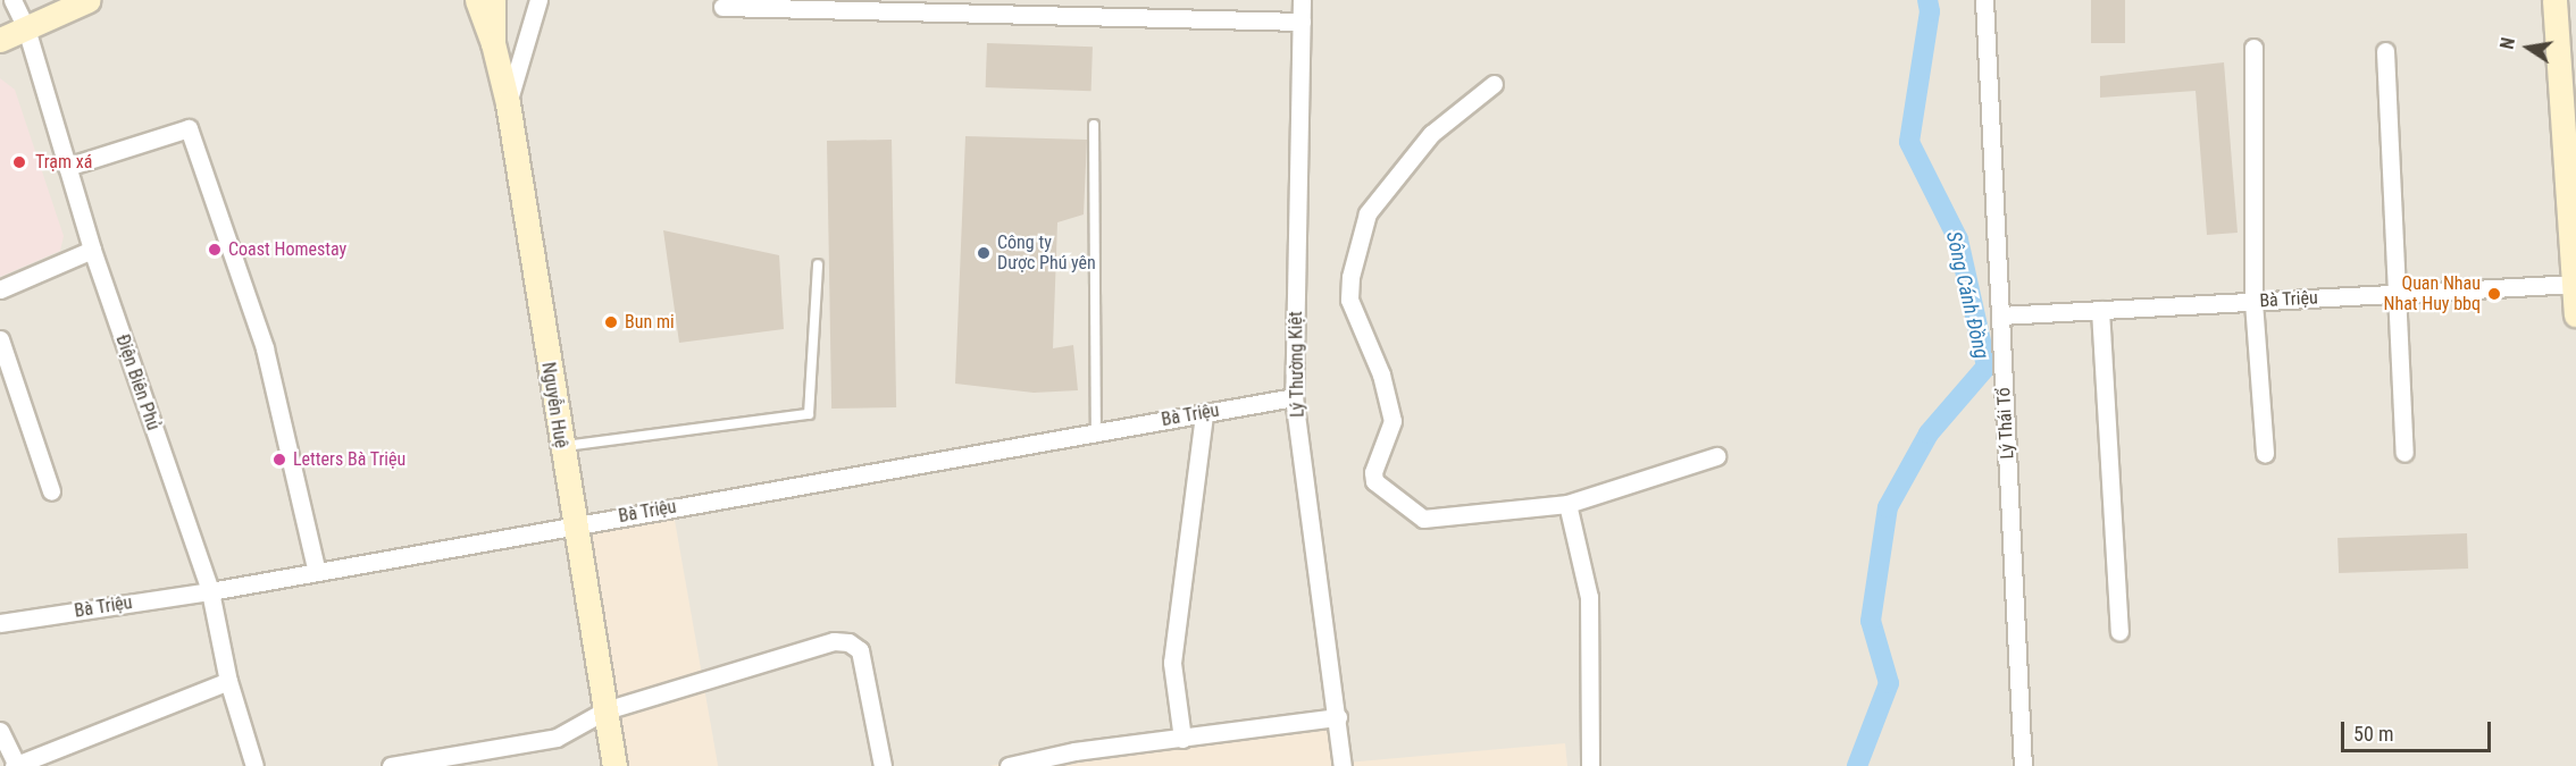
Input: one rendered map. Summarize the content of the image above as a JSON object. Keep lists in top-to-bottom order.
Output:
{
  "streets": {
    "main road": ["Nguyễn Huệ"],
    "street": [
      "Bà Triệu",
      "Lý Thường Kiệt",
      "Điện Biên Phủ",
      "Lý Thái Tổ"
    ]
  },
  "crossings": [
    ["Bà Triệu", "Lý Thường Kiệt"],
    ["Bà Triệu", "Điện Biên Phủ"],
    ["Bà Triệu", "Nguyễn Huệ"],
    ["Bà Triệu", "Lý Thái Tổ"]
  ],
  "water": ["Sông Cánh Đồng"],
  "places": [
    "Trạm xá",
    "Coast Homestay",
    "Công ty Dược Phú yên",
    "Quan Nhau Nhat Huy bbq",
    "Bun mi",
    "Letters Bà Triệu"
  ],
  "scale_bar": "50 m",
  "north": "left"
}
